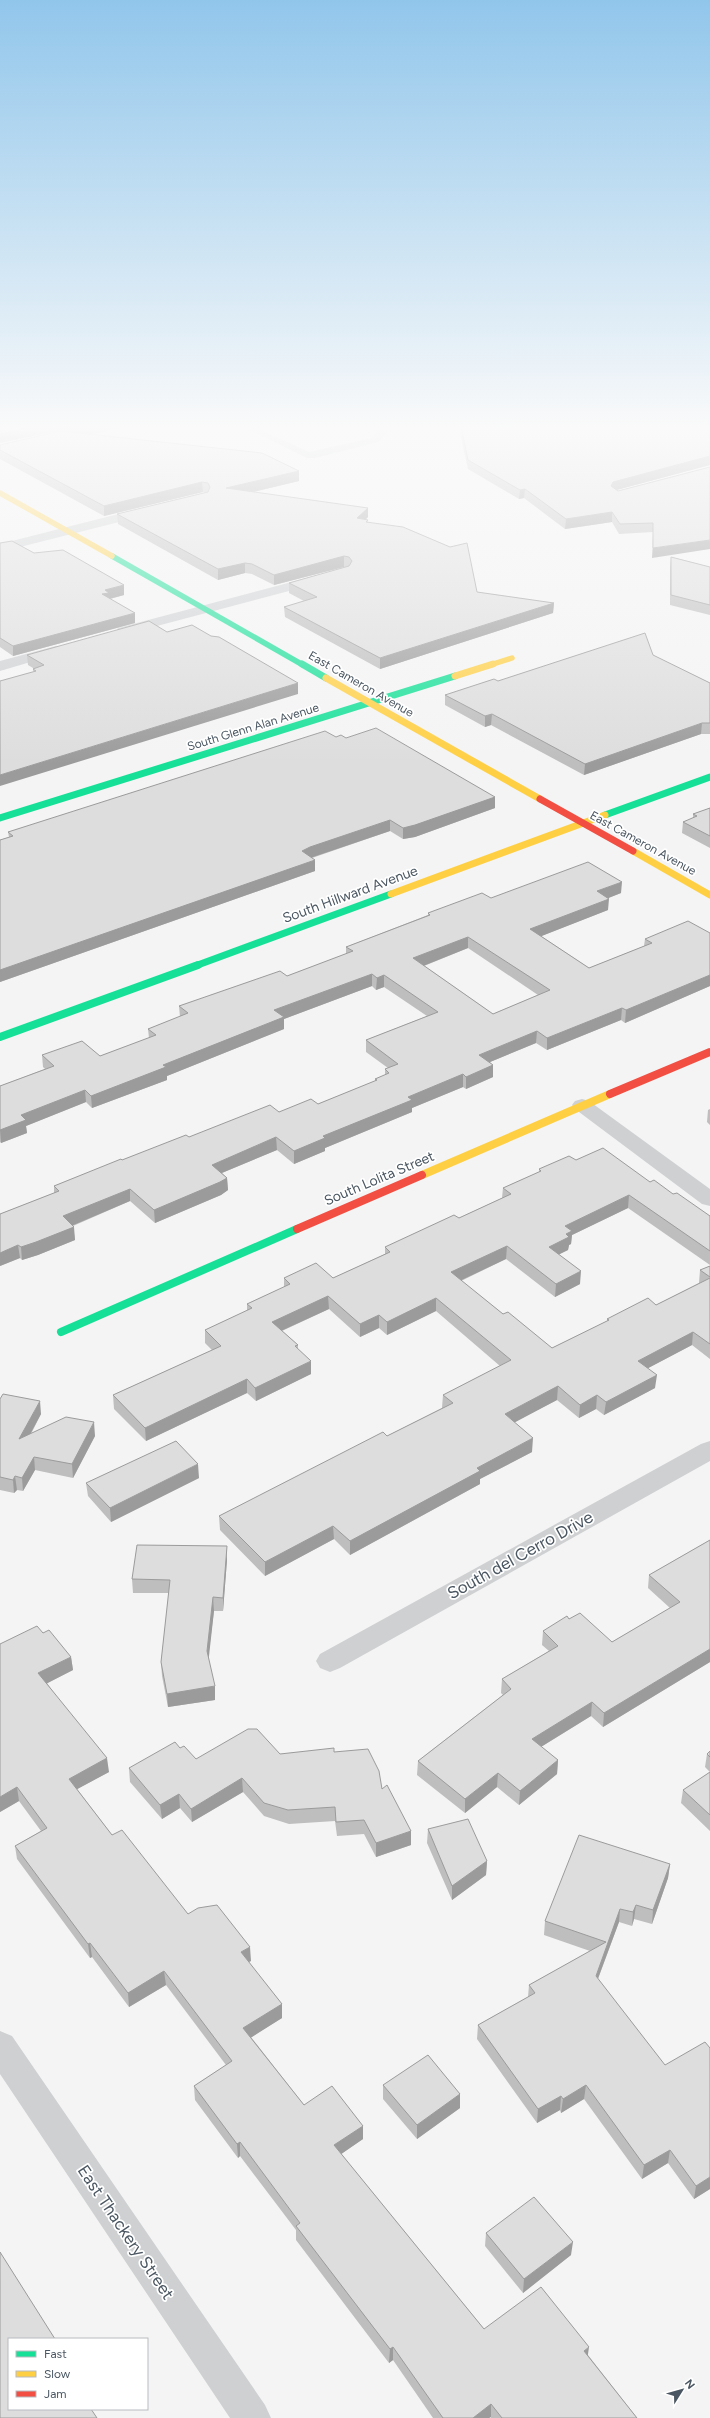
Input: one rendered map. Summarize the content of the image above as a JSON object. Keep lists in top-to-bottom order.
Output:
{
  "streets": {
    "street": [
      "East Cameron Avenue",
      "South Glenn Alan Avenue",
      "South Hillward Avenue",
      "South Lolita Street",
      "South del Cerro Drive",
      "East Thackery Street"
    ]
  },
  "crossings": [
    ["East Cameron Avenue", "South Glenn Alan Avenue"],
    ["East Cameron Avenue", "South Hillward Avenue"]
  ],
  "legend": ["Fast", "Slow", "Jam"],
  "north": "top right"
}
